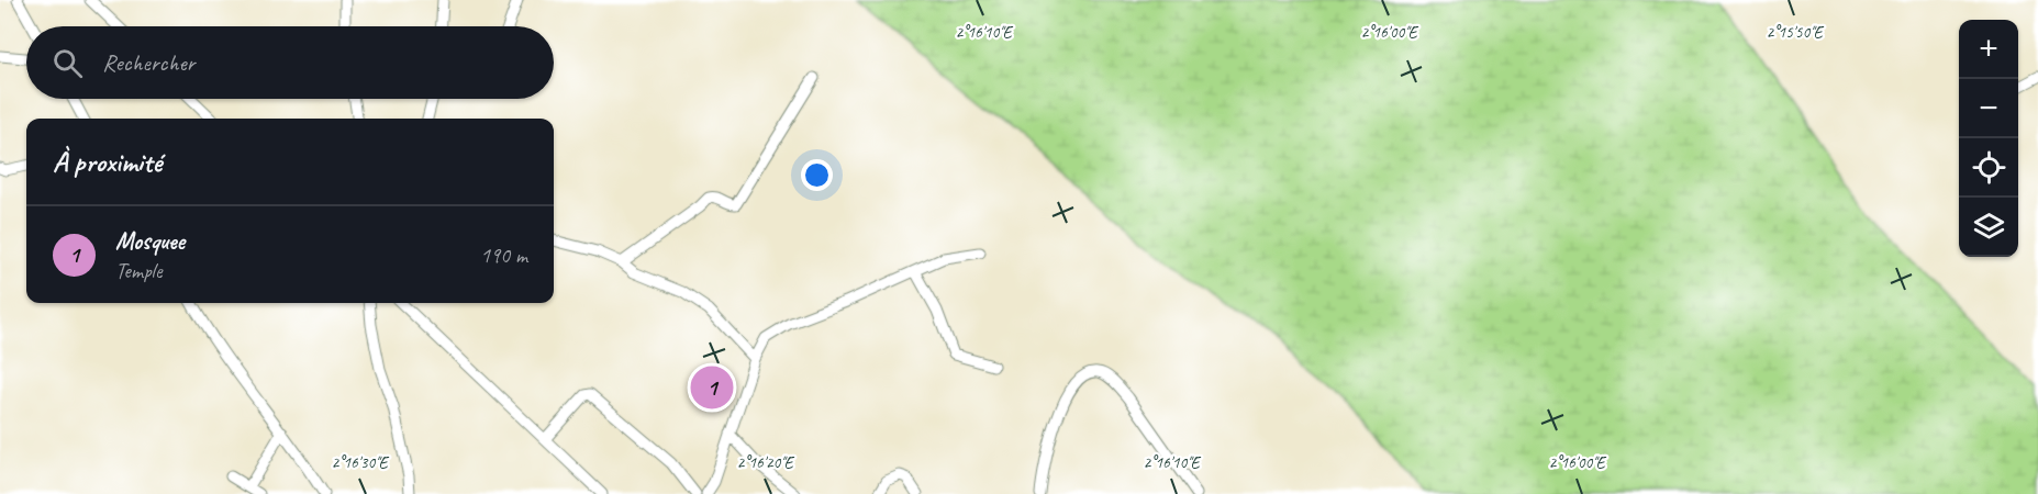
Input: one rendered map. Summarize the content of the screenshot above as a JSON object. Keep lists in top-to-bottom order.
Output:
{
  "page": {
    "map_buttons": ["+", "−"],
    "search": "Rechercher",
    "heading": "À proximité",
    "list": [
      {
        "mark": "1",
        "name": "Mosquee",
        "note": "Temple",
        "value": "190 m"
      }
    ],
    "pins": "1"
  },
  "coordinates": [
    "2°16'10\"E",
    "2°16'00\"E",
    "2°15'50\"E",
    "2°16'30\"E",
    "2°16'20\"E"
  ]
}
